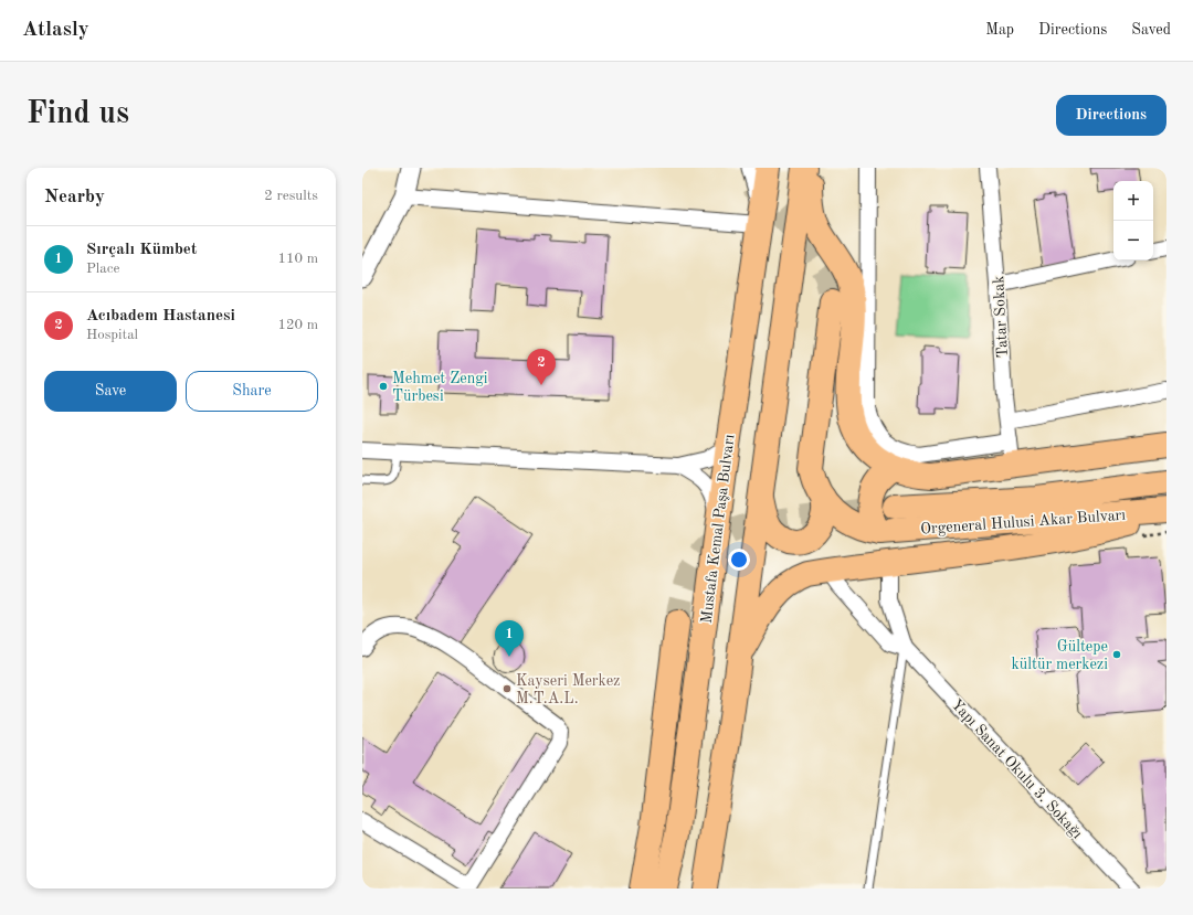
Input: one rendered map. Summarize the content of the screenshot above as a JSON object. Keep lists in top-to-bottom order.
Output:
{
  "streets": {
    "main road": ["Orgeneral Hulusi Akar Bulvarı", "Mustafa Kemal Paşa Bulvarı"],
    "street": ["Tatar Sokak", "Yapı Sanat Okulu 3. Sokağı"]
  },
  "places": ["Mehmet Zengi Türbesi", "Gültepe kültür merkezi", "Kayseri Merkez M.T.A.L."],
  "page": {
    "header": "Atlasly",
    "nav": ["Map", "Directions", "Saved"],
    "buttons": [
      "Directions",
      ["Save", "Share"]
    ],
    "title": "Find us",
    "heading": ["Nearby", "2 results"],
    "map_buttons": ["+", "−"],
    "list": [
      {
        "mark": "1",
        "name": "Sırçalı Kümbet",
        "note": "Place",
        "value": "110 m"
      },
      {
        "mark": "2",
        "name": "Acıbadem Hastanesi",
        "note": "Hospital",
        "value": "120 m"
      }
    ],
    "pins": ["2", "1"]
  }
}
